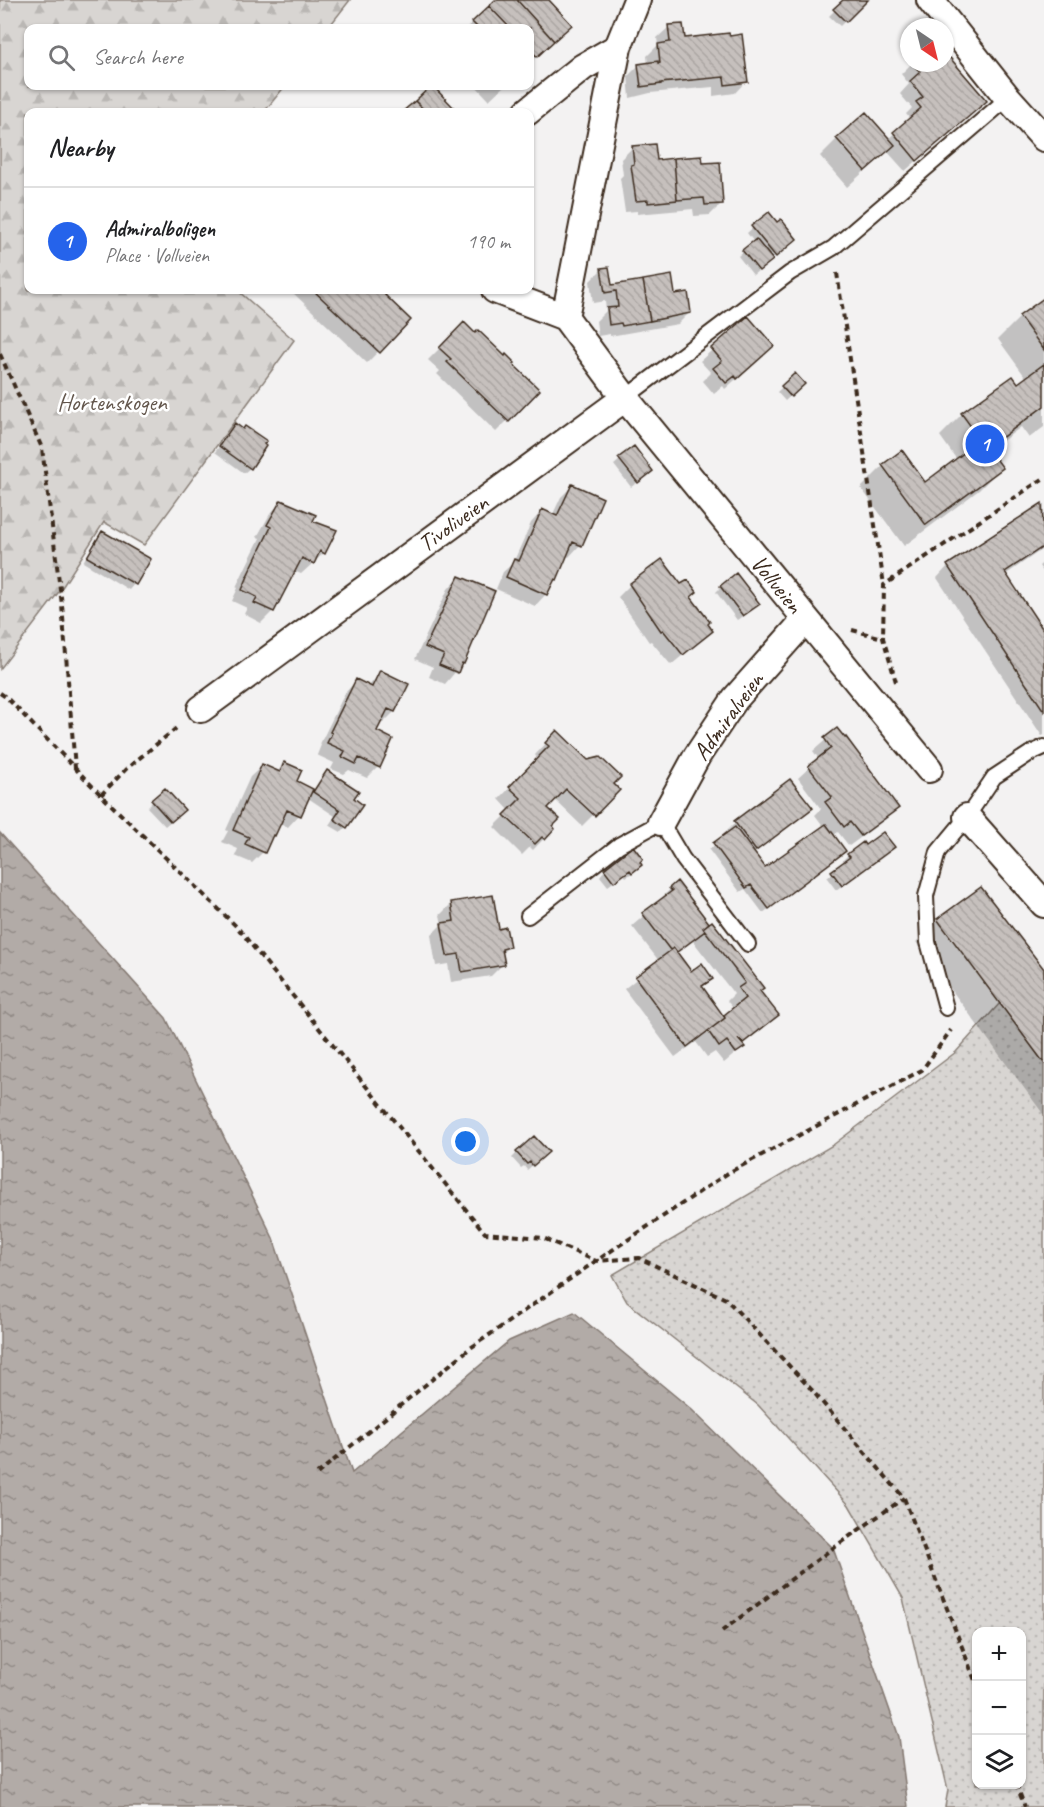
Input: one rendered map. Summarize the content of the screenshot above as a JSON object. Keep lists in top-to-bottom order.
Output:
{
  "streets": {
    "street": ["Tivoliveien", "Vollveien", "Admiralveien"]
  },
  "crossings": [
    ["Tivoliveien", "Vollveien"],
    ["Vollveien", "Admiralveien"]
  ],
  "parks": ["Hortenskogen"],
  "north": "bottom right",
  "page": {
    "search": "Search here",
    "heading": "Nearby",
    "list": [
      {
        "mark": "1",
        "name": "Admiralboligen",
        "note": "Place · Vollveien",
        "value": "190 m"
      }
    ],
    "pins": "1",
    "map_buttons": ["+", "−"]
  }
}
